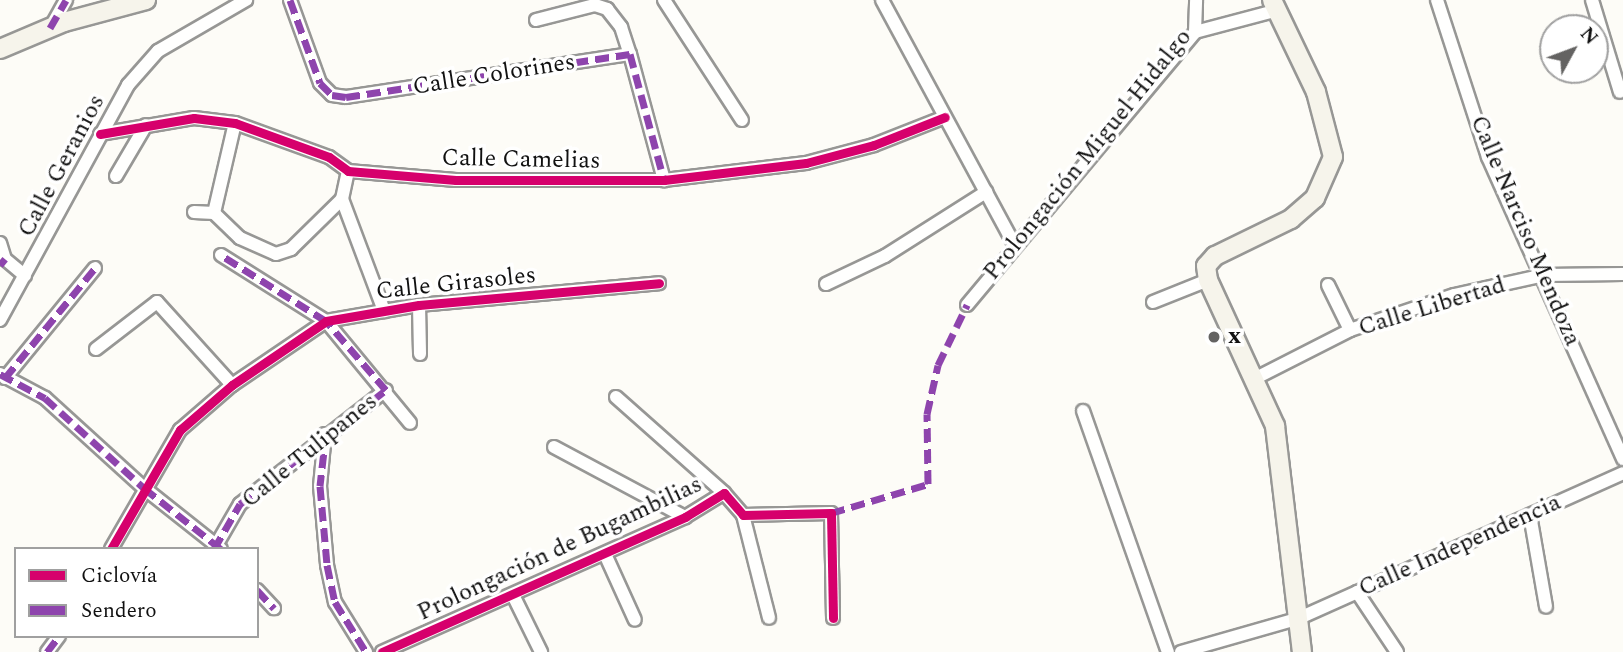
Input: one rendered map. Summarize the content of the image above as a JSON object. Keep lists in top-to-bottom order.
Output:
{
  "streets": {
    "street": [
      "Calle Colorines",
      "Prolongación Miguel Hidalgo",
      "Calle Camelias",
      "Calle Geranios",
      "Calle Narciso Mendoza",
      "Calle Girasoles",
      "Calle Libertad",
      "Calle Tulipanes",
      "Calle Independencia",
      "Prolongación de Bugambilias"
    ]
  },
  "crossings": [
    ["Calle Camelias", "Calle Geranios"],
    ["Calle Narciso Mendoza", "Calle Libertad"]
  ],
  "places": ["x"],
  "legend": ["Ciclovía", "Sendero"],
  "north": "top right"
}
